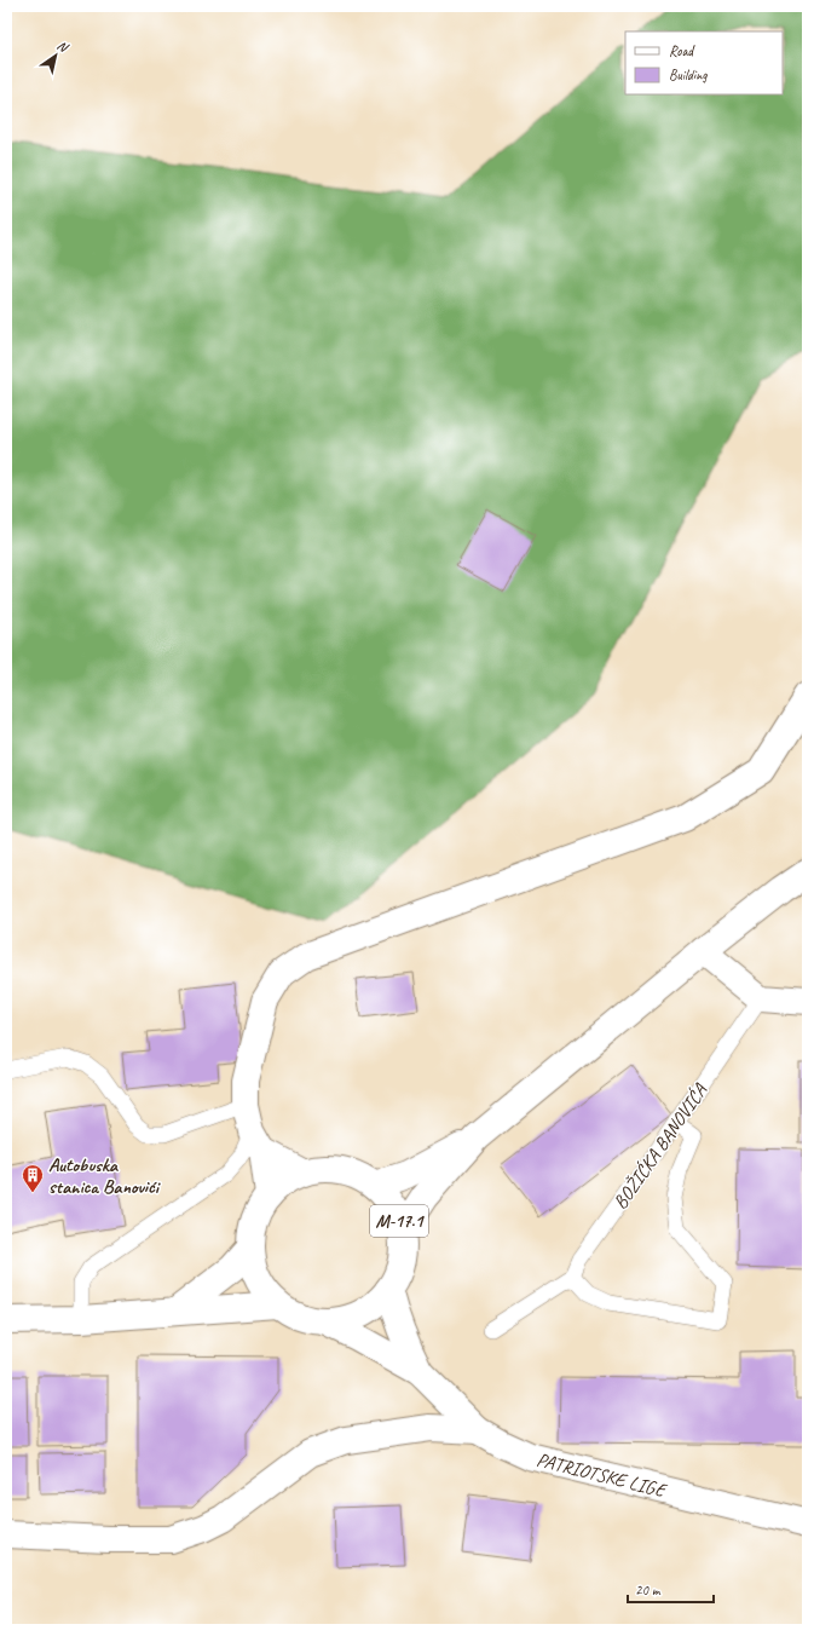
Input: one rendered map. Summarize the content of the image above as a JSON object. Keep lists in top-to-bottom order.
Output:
{
  "streets": {
    "main road": ["M-17.1", "PATRIOTSKE LIGE"],
    "lane": ["BOŽIĆKA BANOVIĆA"]
  },
  "crossings": [
    ["M-17.1", "PATRIOTSKE LIGE"]
  ],
  "places": {
    "building": ["Autobuska stanica Banovići"]
  },
  "legend": ["Road", "Building"],
  "scale_bar": "20 m",
  "north": "top right"
}
